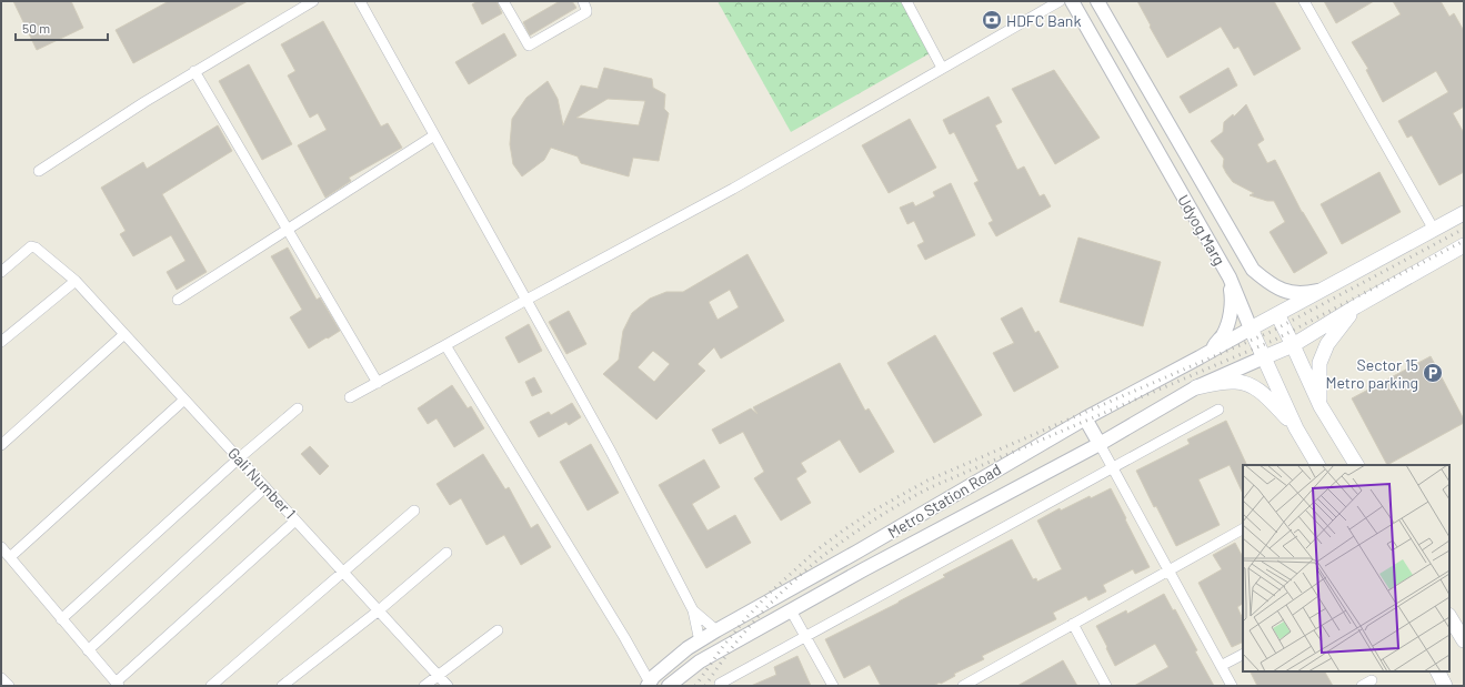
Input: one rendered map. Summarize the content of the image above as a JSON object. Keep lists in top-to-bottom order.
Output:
{
  "streets": {
    "main road": ["Udyog Marg"],
    "street": ["Gali Number 1", "Metro Station Road"]
  },
  "crossings": [
    ["Udyog Marg", "Metro Station Road"]
  ],
  "places": {
    "bank": ["HDFC Bank"],
    "parking": ["Sector 15 Metro parking"]
  },
  "scale_bar": "50 m"
}
